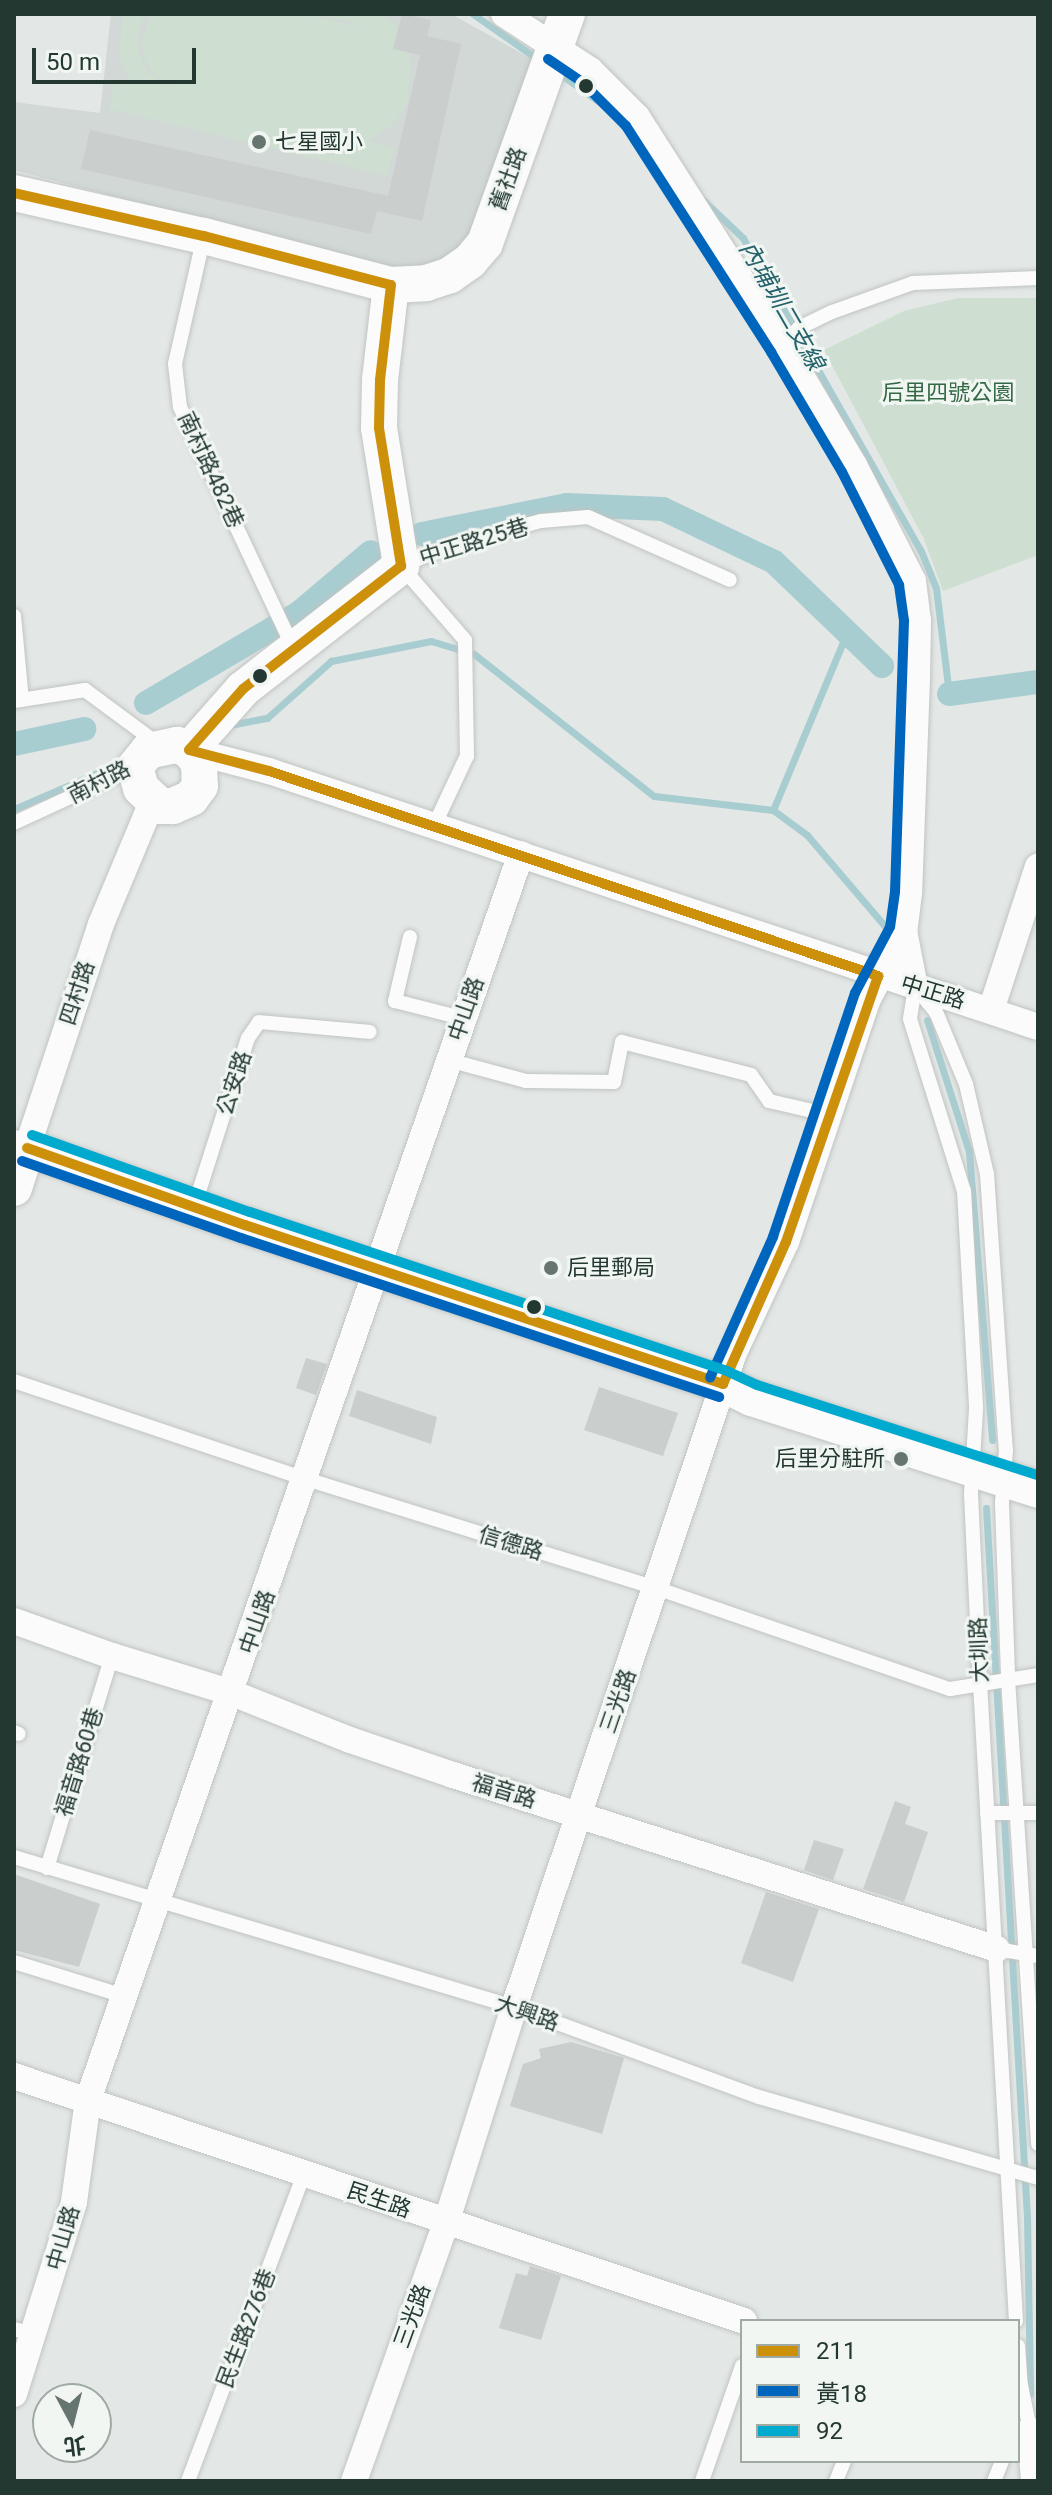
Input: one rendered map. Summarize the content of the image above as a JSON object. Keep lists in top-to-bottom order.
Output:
{
  "streets": {
    "street": [
      "舊社路",
      "南村路",
      "中正路",
      "四村路",
      "中山路",
      "大圳路",
      "三光路",
      "福音路",
      "民生路"
    ],
    "lane": [
      "南村路482巷",
      "中正路25巷",
      "公安路",
      "信德路",
      "福音路60巷",
      "大興路",
      "民生路276巷"
    ]
  },
  "crossings": [
    ["舊社路", "大圳路"],
    ["南村路482巷", "南村路"],
    ["中正路25巷", "南村路"],
    ["中正路25巷", "中正路"],
    ["南村路", "中正路"],
    ["南村路", "四村路"],
    ["中正路", "四村路"],
    ["中正路", "中山路"],
    ["中正路", "大圳路"],
    ["中正路", "三光路"],
    ["中山路", "信德路"],
    ["中山路", "福音路"],
    ["中山路", "大興路"],
    ["中山路", "民生路"],
    ["信德路", "大圳路"],
    ["信德路", "三光路"],
    ["大圳路", "三光路"],
    ["大圳路", "福音路"],
    ["大圳路", "大興路"],
    ["三光路", "福音路"],
    ["三光路", "大興路"],
    ["三光路", "民生路"],
    ["福音路60巷", "福音路"],
    ["福音路60巷", "大興路"],
    ["民生路", "民生路276巷"]
  ],
  "water": ["內埔圳二支線"],
  "parks": ["后里四號公園"],
  "places": ["七星國小", "后里郵局", "后里分駐所"],
  "lines": ["transit line 黃18", "transit line 211", "transit line 92"],
  "legend": ["211", "黃18", "92"],
  "scale_bar": "50 m",
  "north": "bottom"
}
